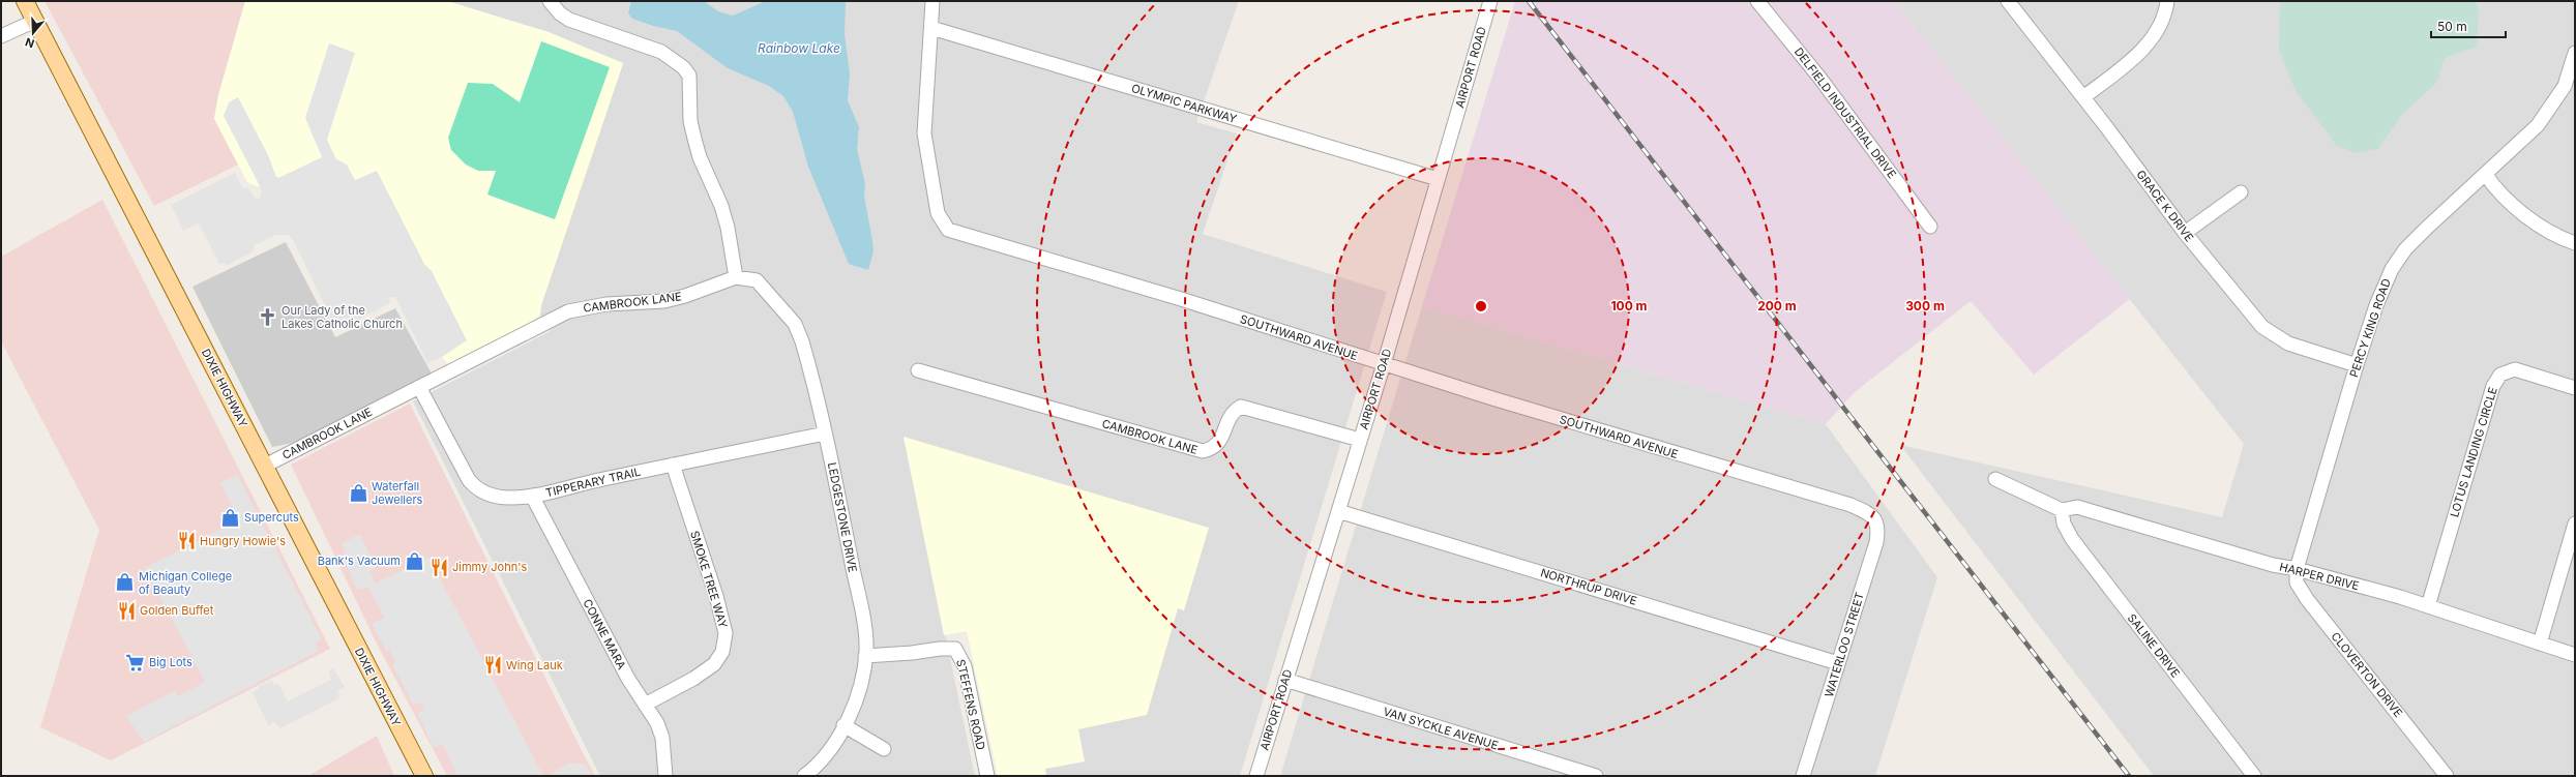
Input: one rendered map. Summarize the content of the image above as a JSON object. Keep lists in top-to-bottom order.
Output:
{
  "streets": {
    "main road": ["DIXIE HIGHWAY"],
    "street": [
      "AIRPORT ROAD",
      "OLYMPIC PARKWAY",
      "DELFIELD INDUSTRIAL DRIVE",
      "GRACE K DRIVE",
      "CAMBROOK LANE",
      "PERCY KING ROAD",
      "SOUTHWARD AVENUE",
      "LOTUS LANDING CIRCLE",
      "TIPPERARY TRAIL",
      "LEDGESTONE DRIVE",
      "HARPER DRIVE",
      "SMOKE TREE WAY",
      "NORTHRUP DRIVE",
      "CONNE MARA",
      "WATERLOO STREET",
      "SALINE DRIVE",
      "CLOVERTON DRIVE",
      "STEFFENS ROAD",
      "VAN SYCKLE AVENUE"
    ]
  },
  "crossings": [
    ["AIRPORT ROAD", "OLYMPIC PARKWAY"],
    ["AIRPORT ROAD", "CAMBROOK LANE"],
    ["AIRPORT ROAD", "SOUTHWARD AVENUE"],
    ["AIRPORT ROAD", "NORTHRUP DRIVE"],
    ["AIRPORT ROAD", "VAN SYCKLE AVENUE"],
    ["OLYMPIC PARKWAY", "SOUTHWARD AVENUE"],
    ["GRACE K DRIVE", "PERCY KING ROAD"],
    ["CAMBROOK LANE", "DIXIE HIGHWAY"],
    ["CAMBROOK LANE", "TIPPERARY TRAIL"],
    ["CAMBROOK LANE", "LEDGESTONE DRIVE"],
    ["PERCY KING ROAD", "HARPER DRIVE"],
    ["PERCY KING ROAD", "CLOVERTON DRIVE"],
    ["SOUTHWARD AVENUE", "WATERLOO STREET"],
    ["LOTUS LANDING CIRCLE", "HARPER DRIVE"],
    ["TIPPERARY TRAIL", "LEDGESTONE DRIVE"],
    ["TIPPERARY TRAIL", "SMOKE TREE WAY"],
    ["TIPPERARY TRAIL", "CONNE MARA"],
    ["LEDGESTONE DRIVE", "STEFFENS ROAD"],
    ["HARPER DRIVE", "SALINE DRIVE"],
    ["HARPER DRIVE", "CLOVERTON DRIVE"],
    ["SMOKE TREE WAY", "CONNE MARA"],
    ["NORTHRUP DRIVE", "WATERLOO STREET"]
  ],
  "water": ["Rainbow Lake"],
  "places": {
    "church": ["Our Lady of the Lakes Catholic Church"],
    "shop": [
      "Waterfall Jewellers",
      "Supercuts",
      "Bank's Vacuum",
      "Michigan College of Beauty"
    ],
    "restaurant": [
      "Hungry Howie's",
      "Jimmy John's",
      "Golden Buffet",
      "Wing Lauk"
    ],
    "supermarket": ["Big Lots"]
  },
  "scale_bar": "50 m",
  "north": "bottom",
  "rings": ["100 m", "200 m", "300 m"]
}
